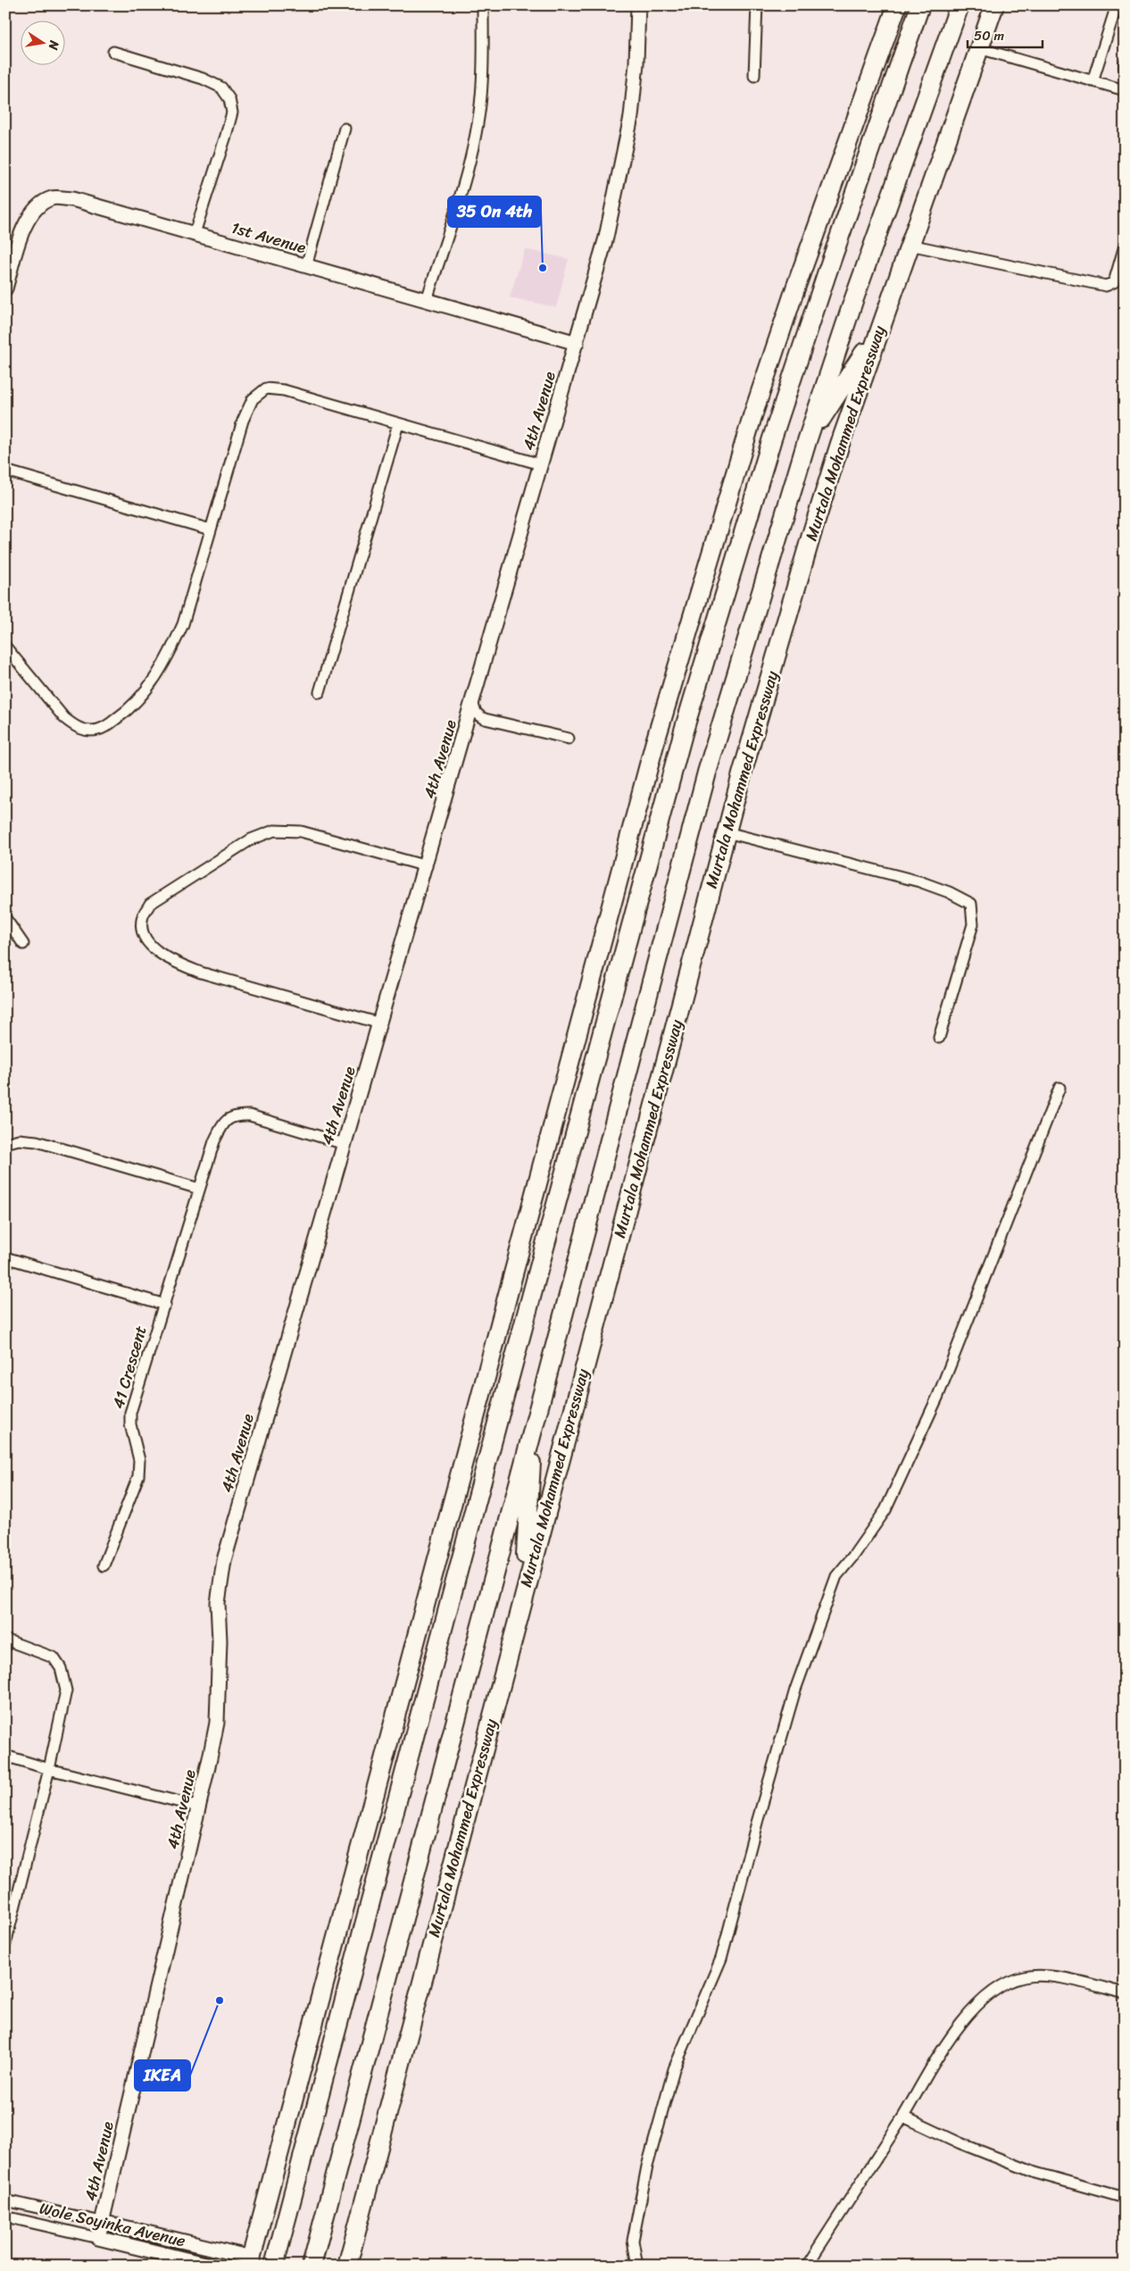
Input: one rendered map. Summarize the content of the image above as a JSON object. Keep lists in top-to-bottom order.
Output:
{
  "streets": {
    "highway": ["Murtala Mohammed Expressway"],
    "street": [
      "1st Avenue",
      "4th Avenue",
      "41 Crescent",
      "Wole Soyinka Avenue"
    ]
  },
  "crossings": [
    ["1st Avenue", "4th Avenue"],
    ["4th Avenue", "41 Crescent"],
    ["4th Avenue", "Wole Soyinka Avenue"]
  ],
  "places": ["35 On 4th", "IKEA"],
  "scale_bar": "50 m",
  "north": "right"
}
